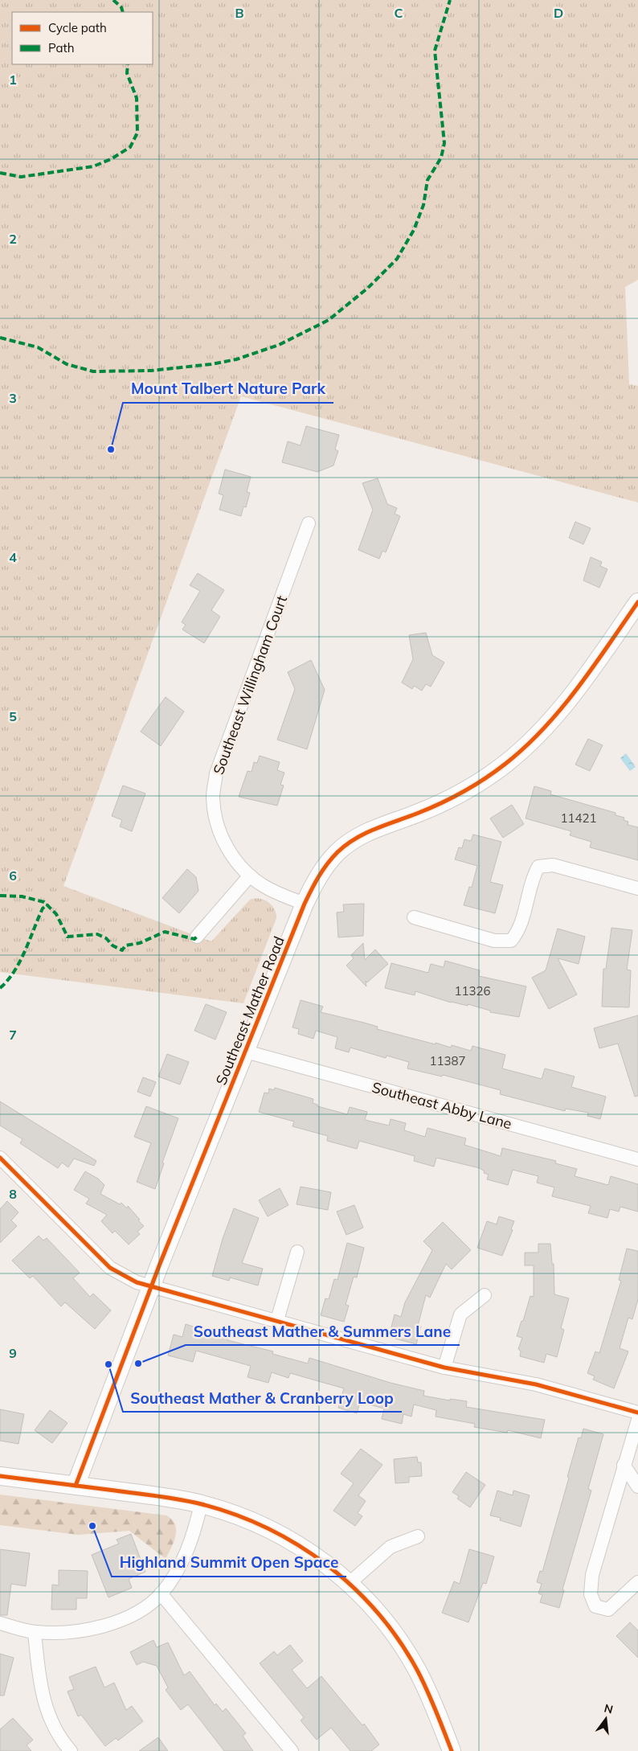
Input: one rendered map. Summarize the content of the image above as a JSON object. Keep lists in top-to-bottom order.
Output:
{
  "streets": {
    "street": ["Southeast Willingham Court", "Southeast Mather Road", "Southeast Abby Lane"]
  },
  "crossings": [
    ["Southeast Willingham Court", "Southeast Mather Road"],
    ["Southeast Mather Road", "Southeast Abby Lane"]
  ],
  "places": [
    "Mount Talbert Nature Park",
    "Southeast Mather & Summers Lane",
    "Southeast Mather & Cranberry Loop",
    "Highland Summit Open Space"
  ],
  "house_numbers": ["11421", "11326", "11387"],
  "legend": ["Cycle path", "Path"],
  "north": "top",
  "grid": {
    "columns": ["B", "C", "D"],
    "rows": [
      "1",
      "2",
      "3",
      "4",
      "5",
      "6",
      "7",
      "8",
      "9"
    ]
  }
}
